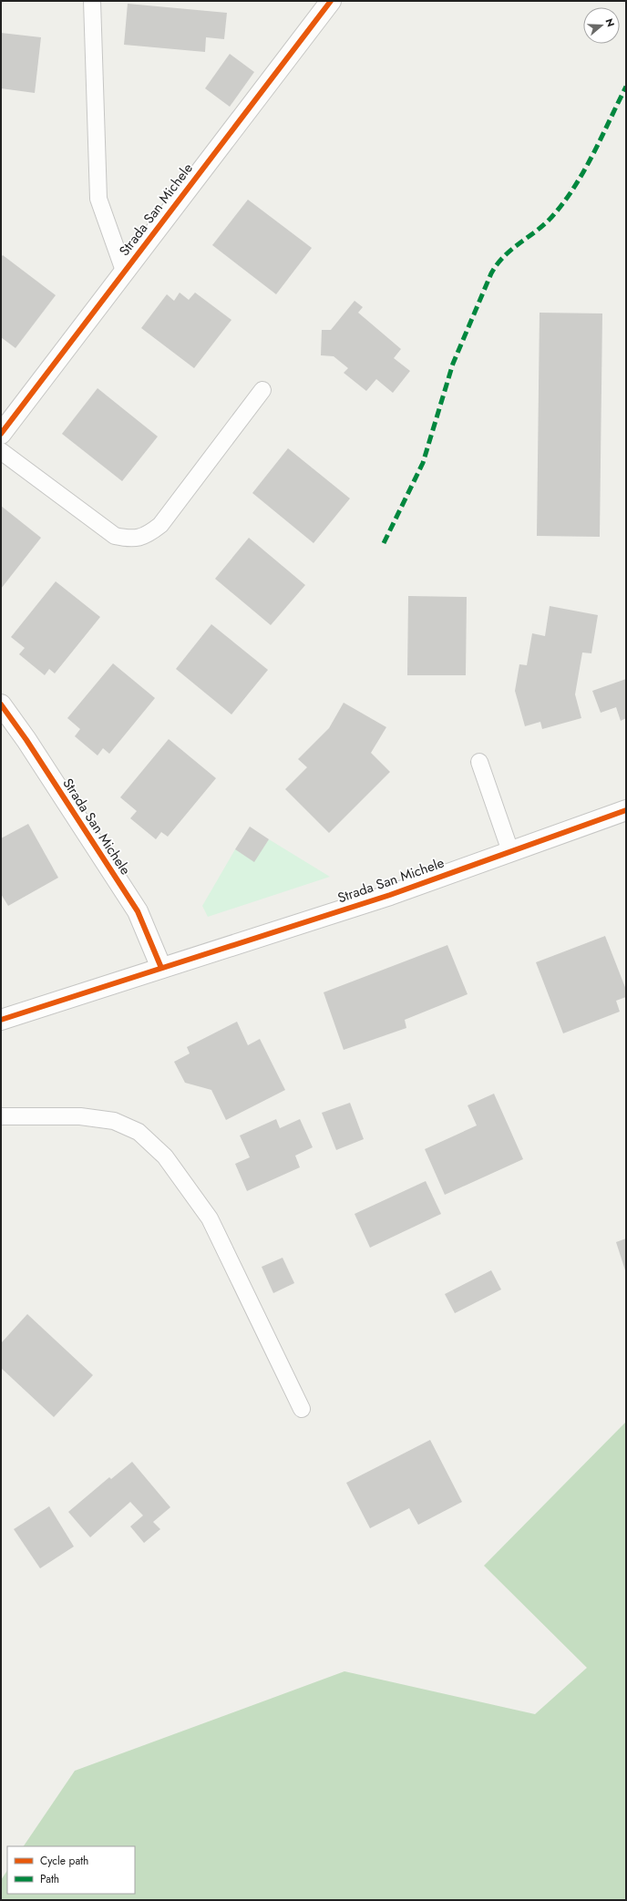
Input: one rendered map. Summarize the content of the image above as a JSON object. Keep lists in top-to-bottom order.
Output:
{
  "streets": {
    "street": ["Strada San Michele"]
  },
  "legend": ["Cycle path", "Path"],
  "north": "right"
}
